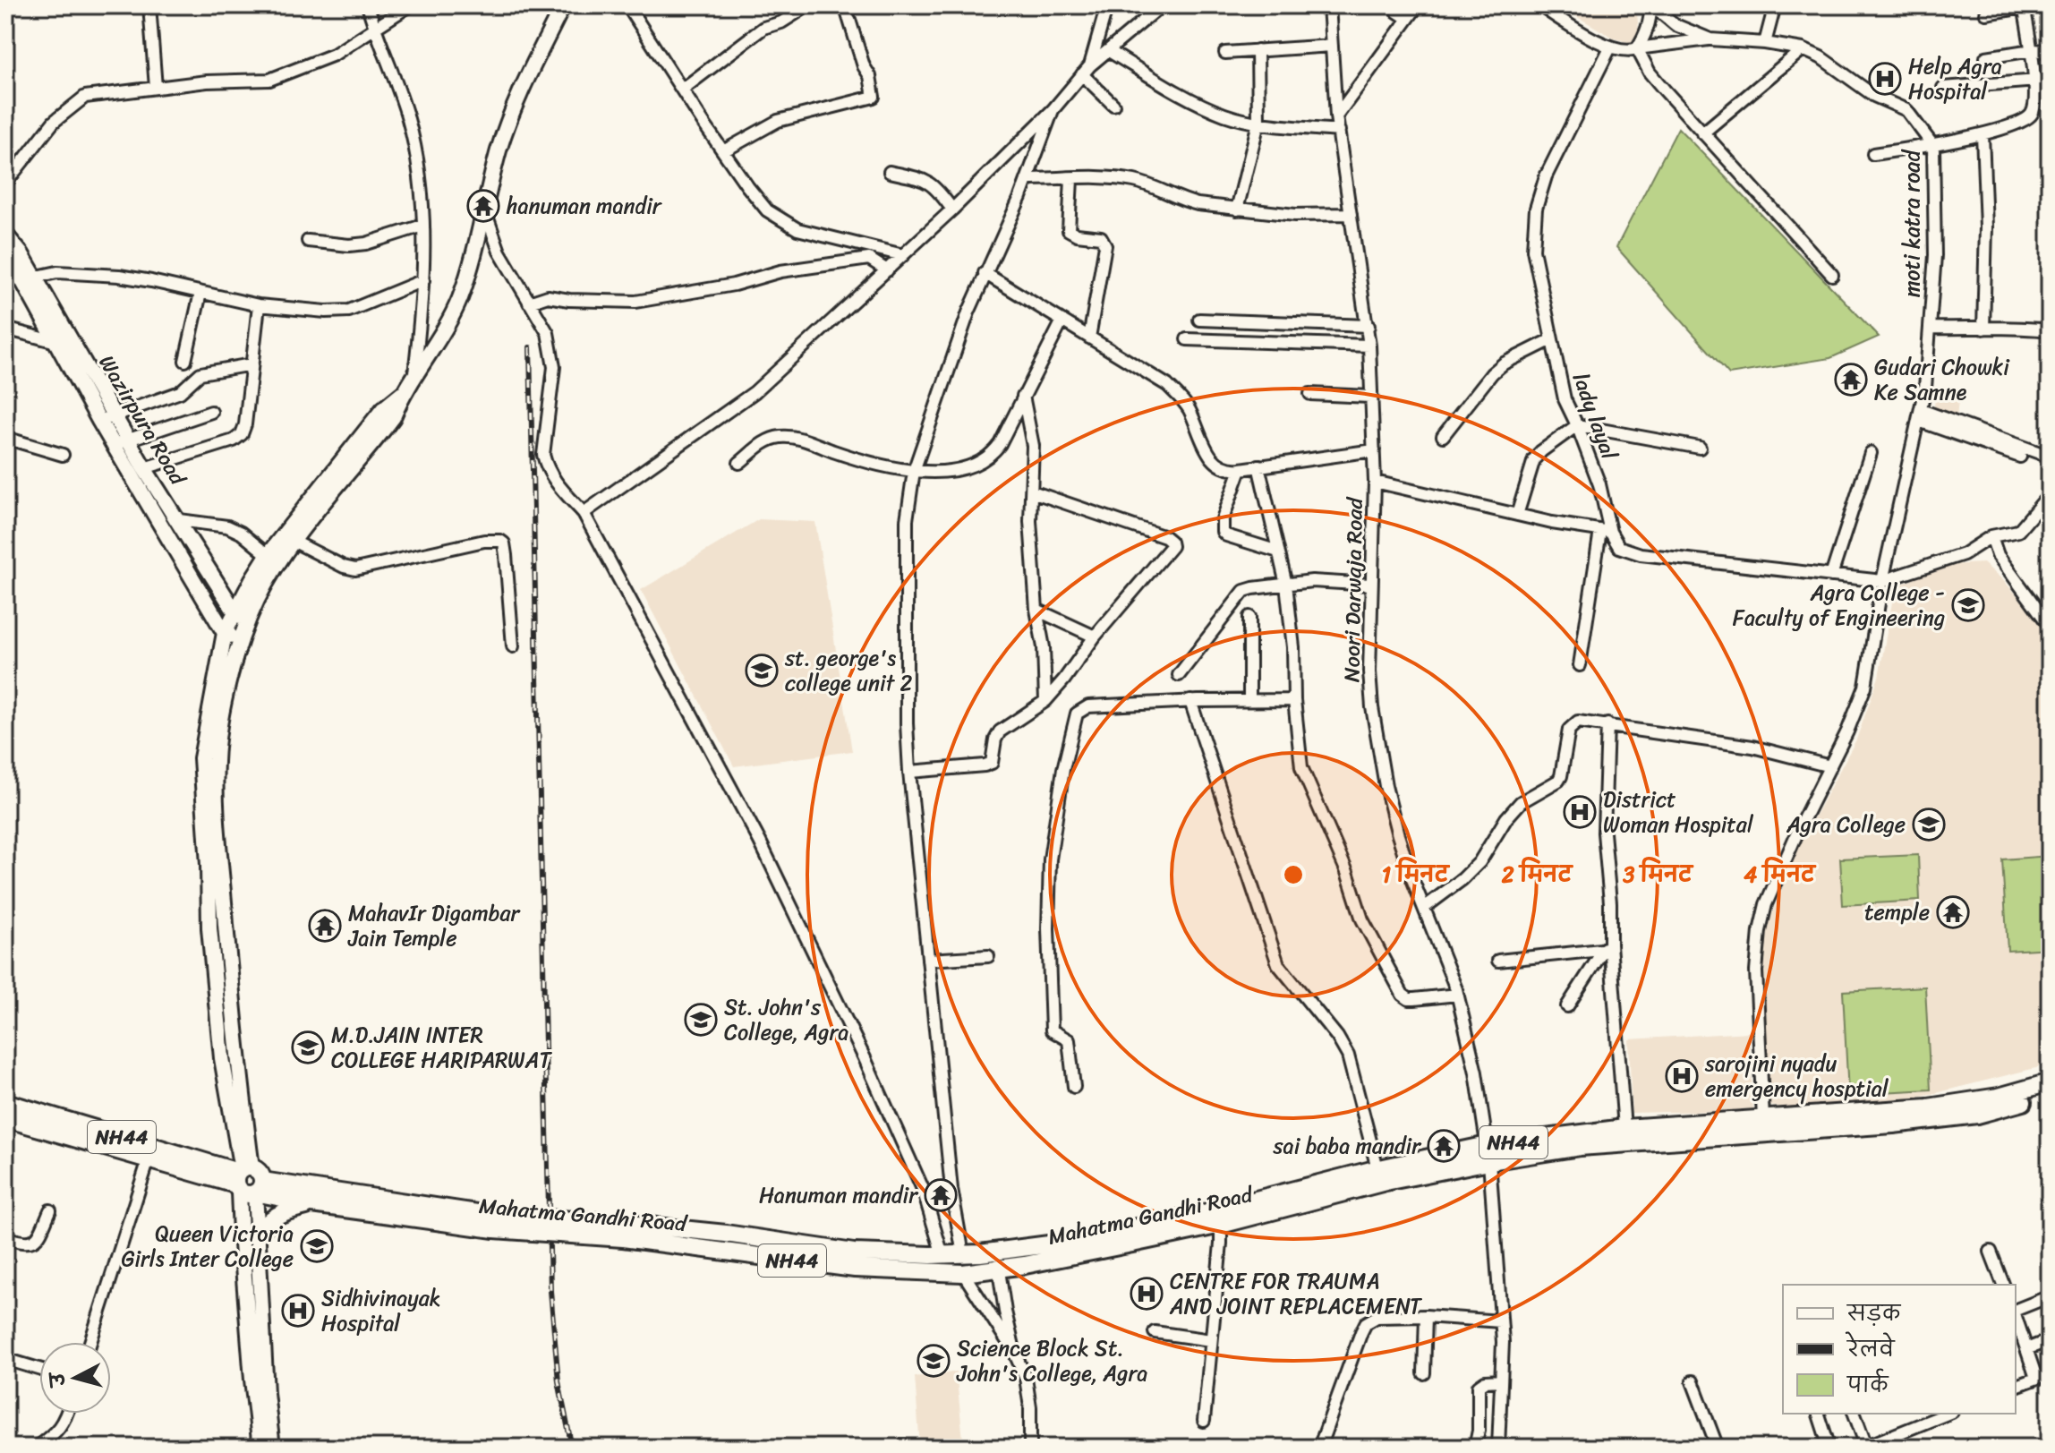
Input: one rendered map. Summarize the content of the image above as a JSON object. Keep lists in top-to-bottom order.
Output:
{
  "streets": {
    "highway": ["NH44", "Mahatma Gandhi Road"],
    "main road": ["Wazirpura Road"],
    "street": ["moti katra road", "lady layal", "Noori Darwaja Road"]
  },
  "crossings": [
    ["moti katra road", "Mahatma Gandhi Road"],
    ["Noori Darwaja Road", "Mahatma Gandhi Road"]
  ],
  "places": {
    "hospital": [
      "Help Agra Hospital",
      "District Woman Hospital",
      "sarojini nyadu emergency hosptial",
      "CENTRE FOR TRAUMA AND JOINT REPLACEMENT",
      "Sidhivinayak Hospital"
    ],
    "temple": [
      "hanuman mandir",
      "Gudari Chowki Ke Samne",
      "temple",
      "MahavIr Digambar Jain Temple",
      "sai baba mandir",
      "Hanuman mandir"
    ],
    "school or university": [
      "Agra College - Faculty of Engineering",
      "st. george's college unit 2",
      "Agra College",
      "St. John's College, Agra",
      "M.D.JAIN INTER COLLEGE HARIPARWAT",
      "Queen Victoria Girls Inter College",
      "Science Block St. John's College, Agra"
    ]
  },
  "legend": ["सड़क", "रेलवे", "पार्क"],
  "north": "left",
  "rings": [
    "1 मिनट",
    "2 मिनट",
    "3 मिनट",
    "4 मिनट"
  ]
}
